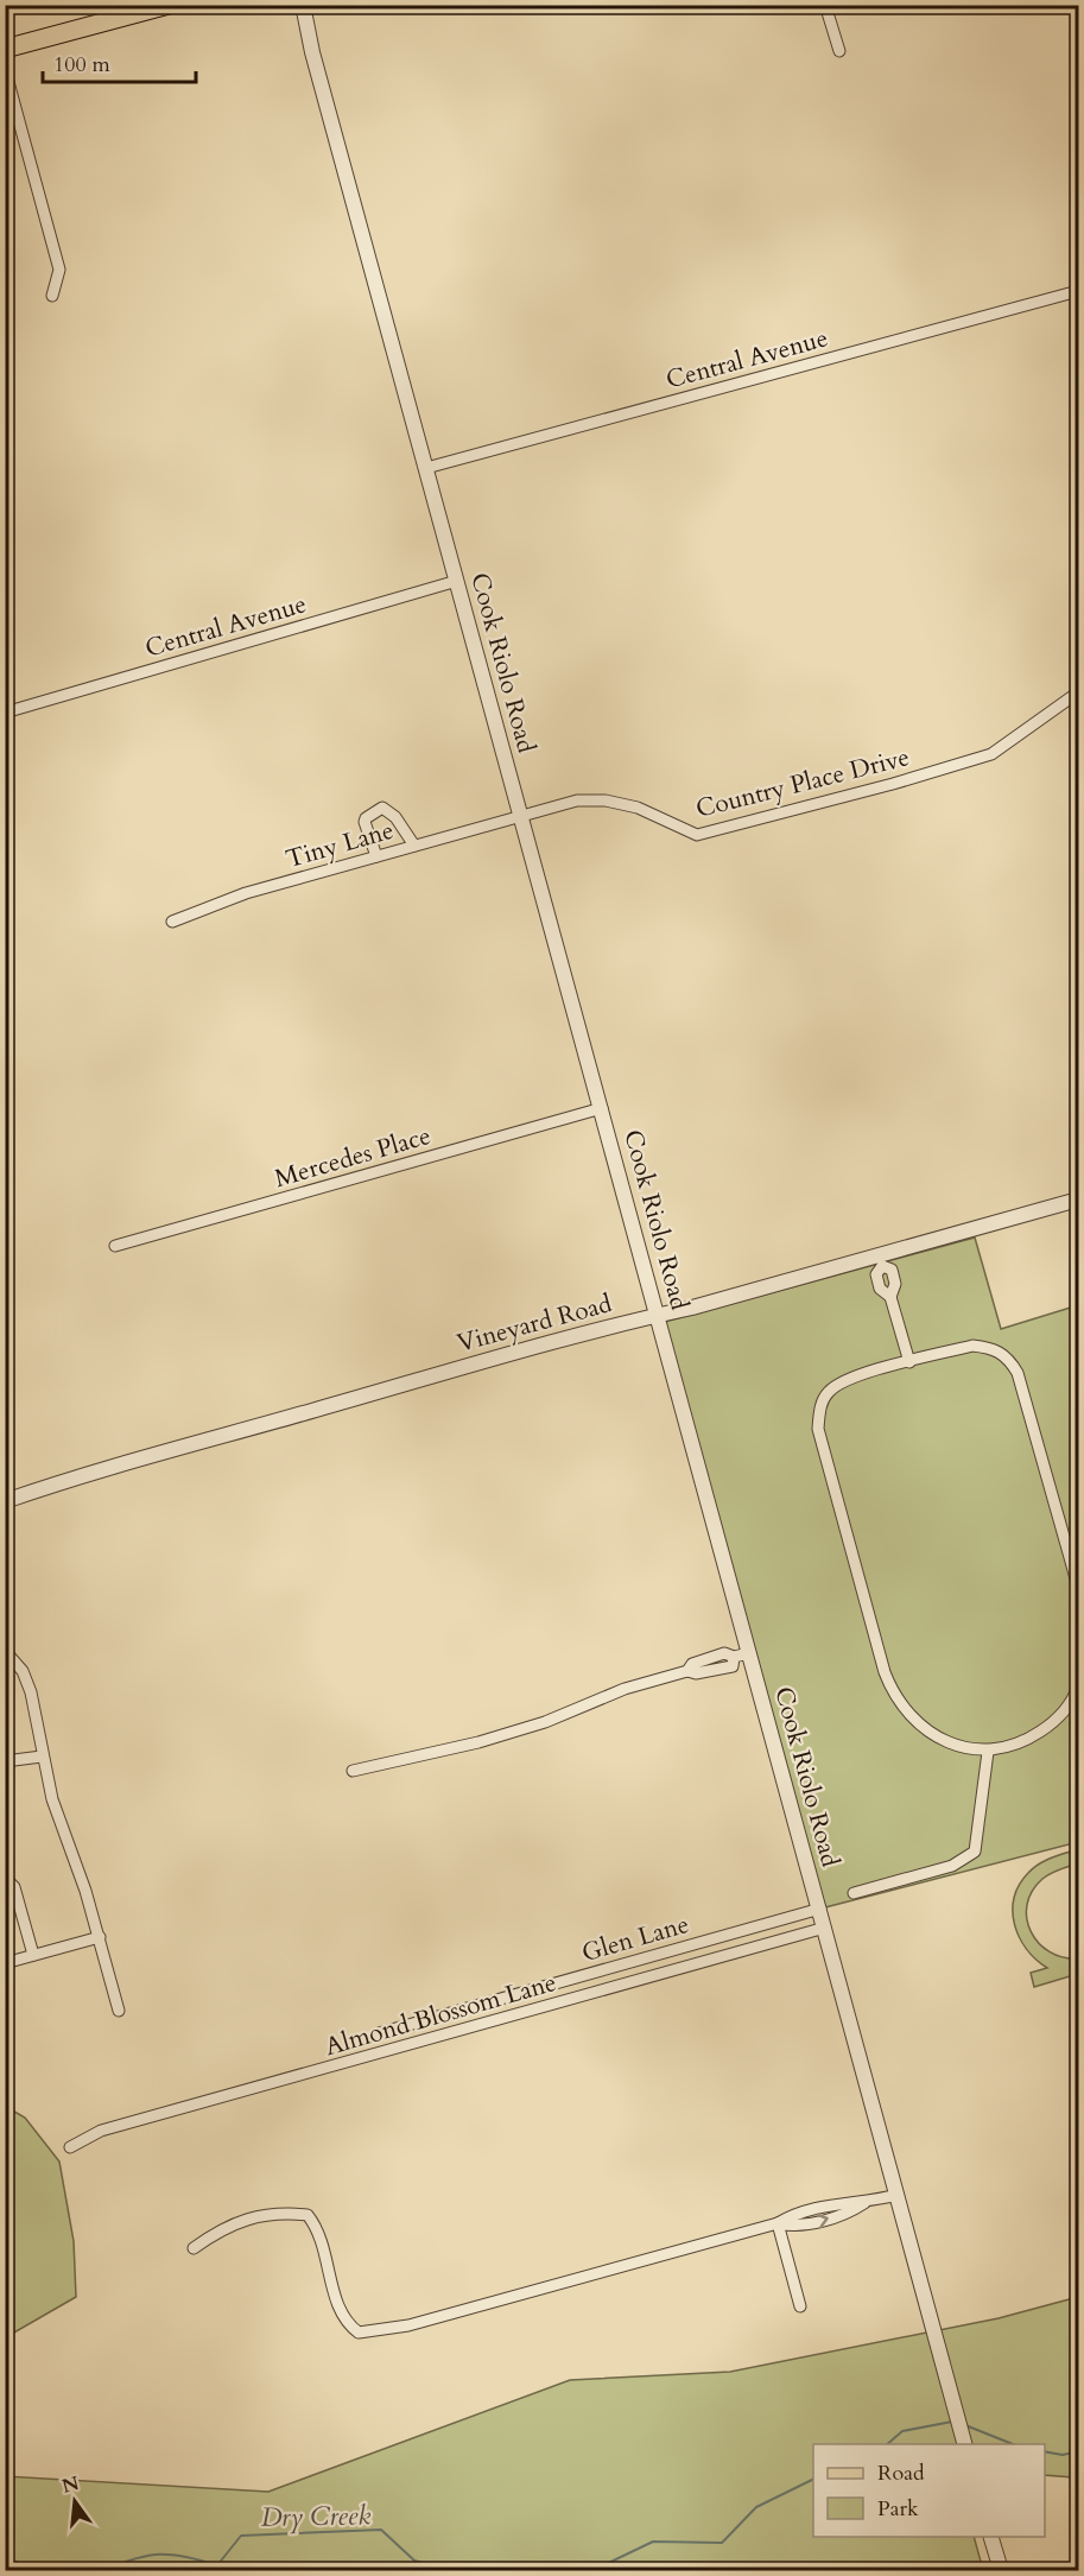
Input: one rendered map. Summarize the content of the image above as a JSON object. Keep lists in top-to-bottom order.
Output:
{
  "streets": {
    "street": [
      "Central Avenue",
      "Cook Riolo Road",
      "Country Place Drive",
      "Tiny Lane",
      "Mercedes Place",
      "Vineyard Road",
      "Glen Lane",
      "Almond Blossom Lane"
    ]
  },
  "crossings": [
    ["Central Avenue", "Cook Riolo Road"],
    ["Cook Riolo Road", "Country Place Drive"],
    ["Cook Riolo Road", "Tiny Lane"],
    ["Cook Riolo Road", "Mercedes Place"],
    ["Cook Riolo Road", "Vineyard Road"],
    ["Cook Riolo Road", "Glen Lane"],
    ["Cook Riolo Road", "Almond Blossom Lane"],
    ["Country Place Drive", "Tiny Lane"]
  ],
  "water": ["Dry Creek"],
  "legend": ["Road", "Park"],
  "scale_bar": "100 m",
  "north": "top"
}
